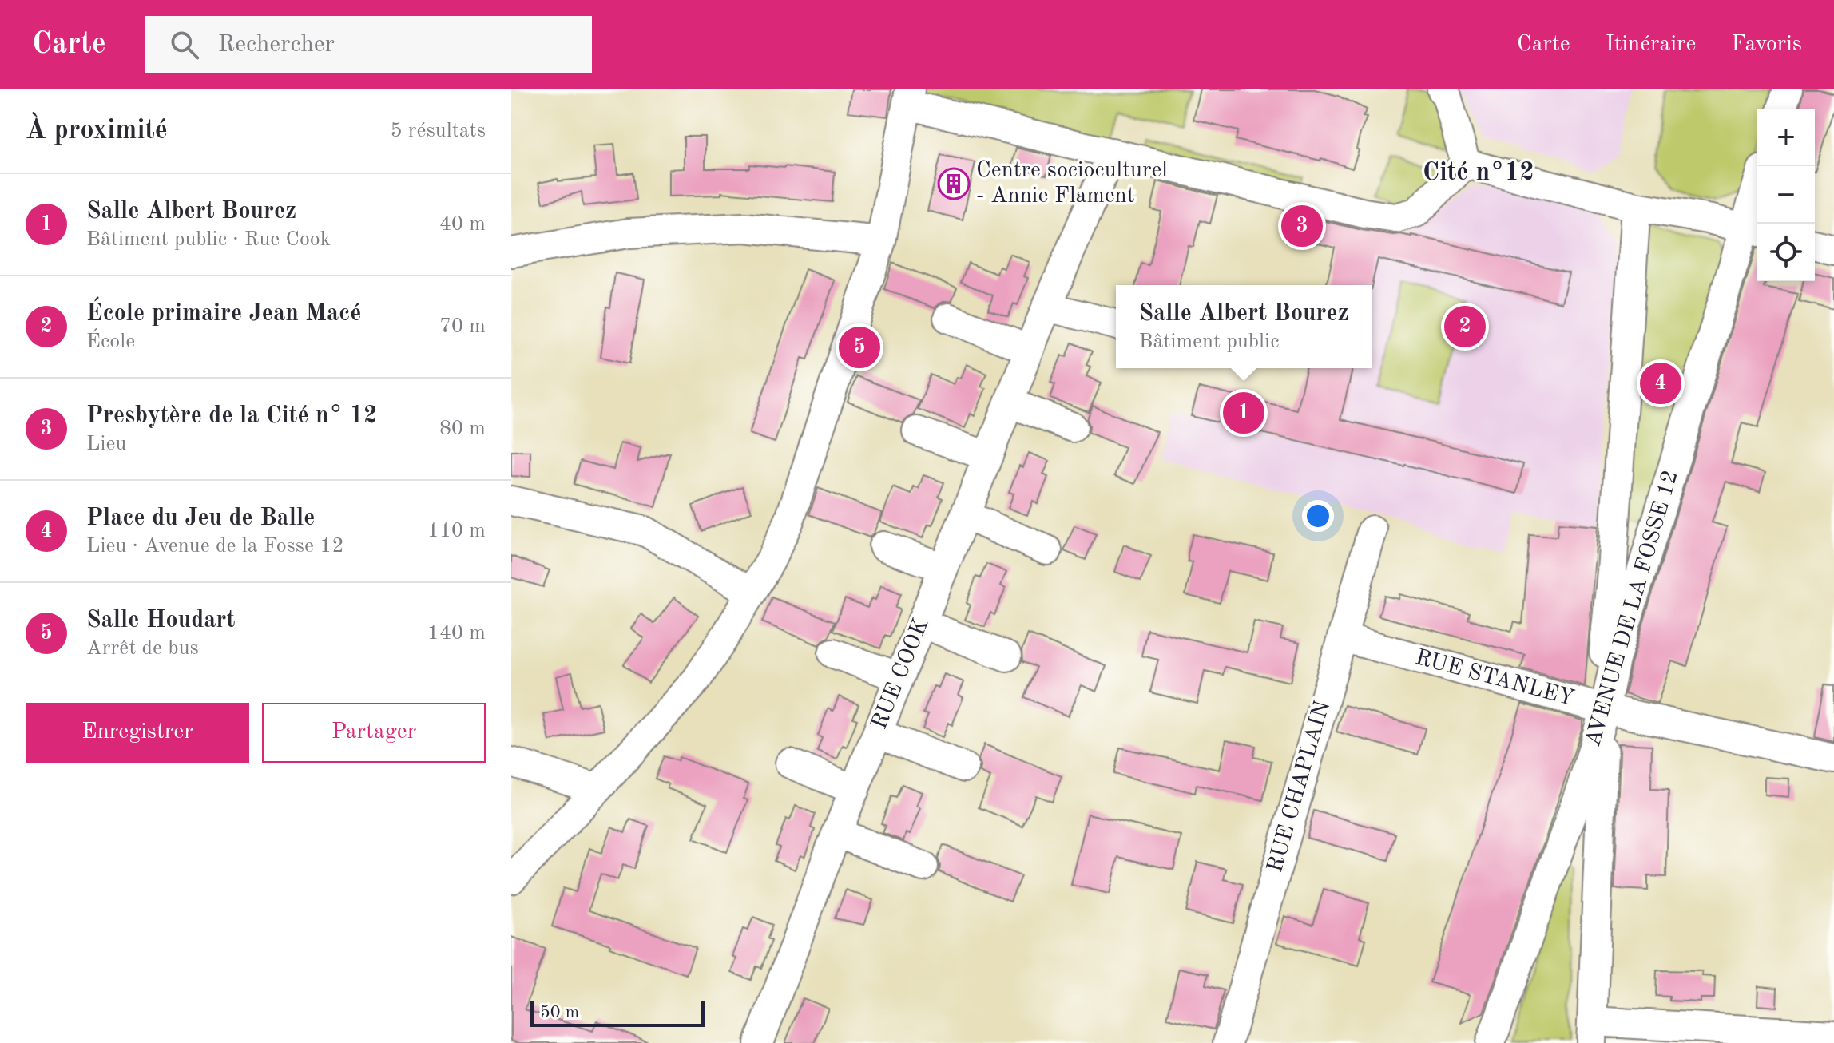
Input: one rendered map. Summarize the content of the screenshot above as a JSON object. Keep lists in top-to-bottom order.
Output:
{
  "streets": {
    "street": [
      "AVENUE DE LA FOSSE 12",
      "RUE COOK",
      "RUE STANLEY",
      "RUE CHAPLAIN"
    ]
  },
  "crossings": [
    ["AVENUE DE LA FOSSE 12", "RUE STANLEY"],
    ["RUE STANLEY", "RUE CHAPLAIN"]
  ],
  "districts": ["Cité n°12"],
  "places": {
    "building": ["Centre socioculturel - Annie Flament"]
  },
  "scale_bar": "50 m",
  "page": {
    "header": "Carte",
    "search": "Rechercher",
    "nav": ["Carte", "Itinéraire", "Favoris"],
    "heading": ["À proximité", "5 résultats"],
    "map_buttons": ["+", "−"],
    "list": [
      {
        "mark": "1",
        "name": "Salle Albert Bourez",
        "note": "Bâtiment public · Rue Cook",
        "value": "40 m"
      },
      {
        "mark": "2",
        "name": "École primaire Jean Macé",
        "note": "École",
        "value": "70 m"
      },
      {
        "mark": "3",
        "name": "Presbytère de la Cité n° 12",
        "note": "Lieu",
        "value": "80 m"
      },
      {
        "mark": "4",
        "name": "Place du Jeu de Balle",
        "note": "Lieu · Avenue de la Fosse 12",
        "value": "110 m"
      },
      {
        "mark": "5",
        "name": "Salle Houdart",
        "note": "Arrêt de bus",
        "value": "140 m"
      }
    ],
    "pins": [
      "3",
      "2",
      "5",
      "4",
      "1"
    ],
    "popup": ["Salle Albert Bourez", "Bâtiment public"],
    "buttons": ["Enregistrer", "Partager"],
    "scale": "50 m"
  }
}
